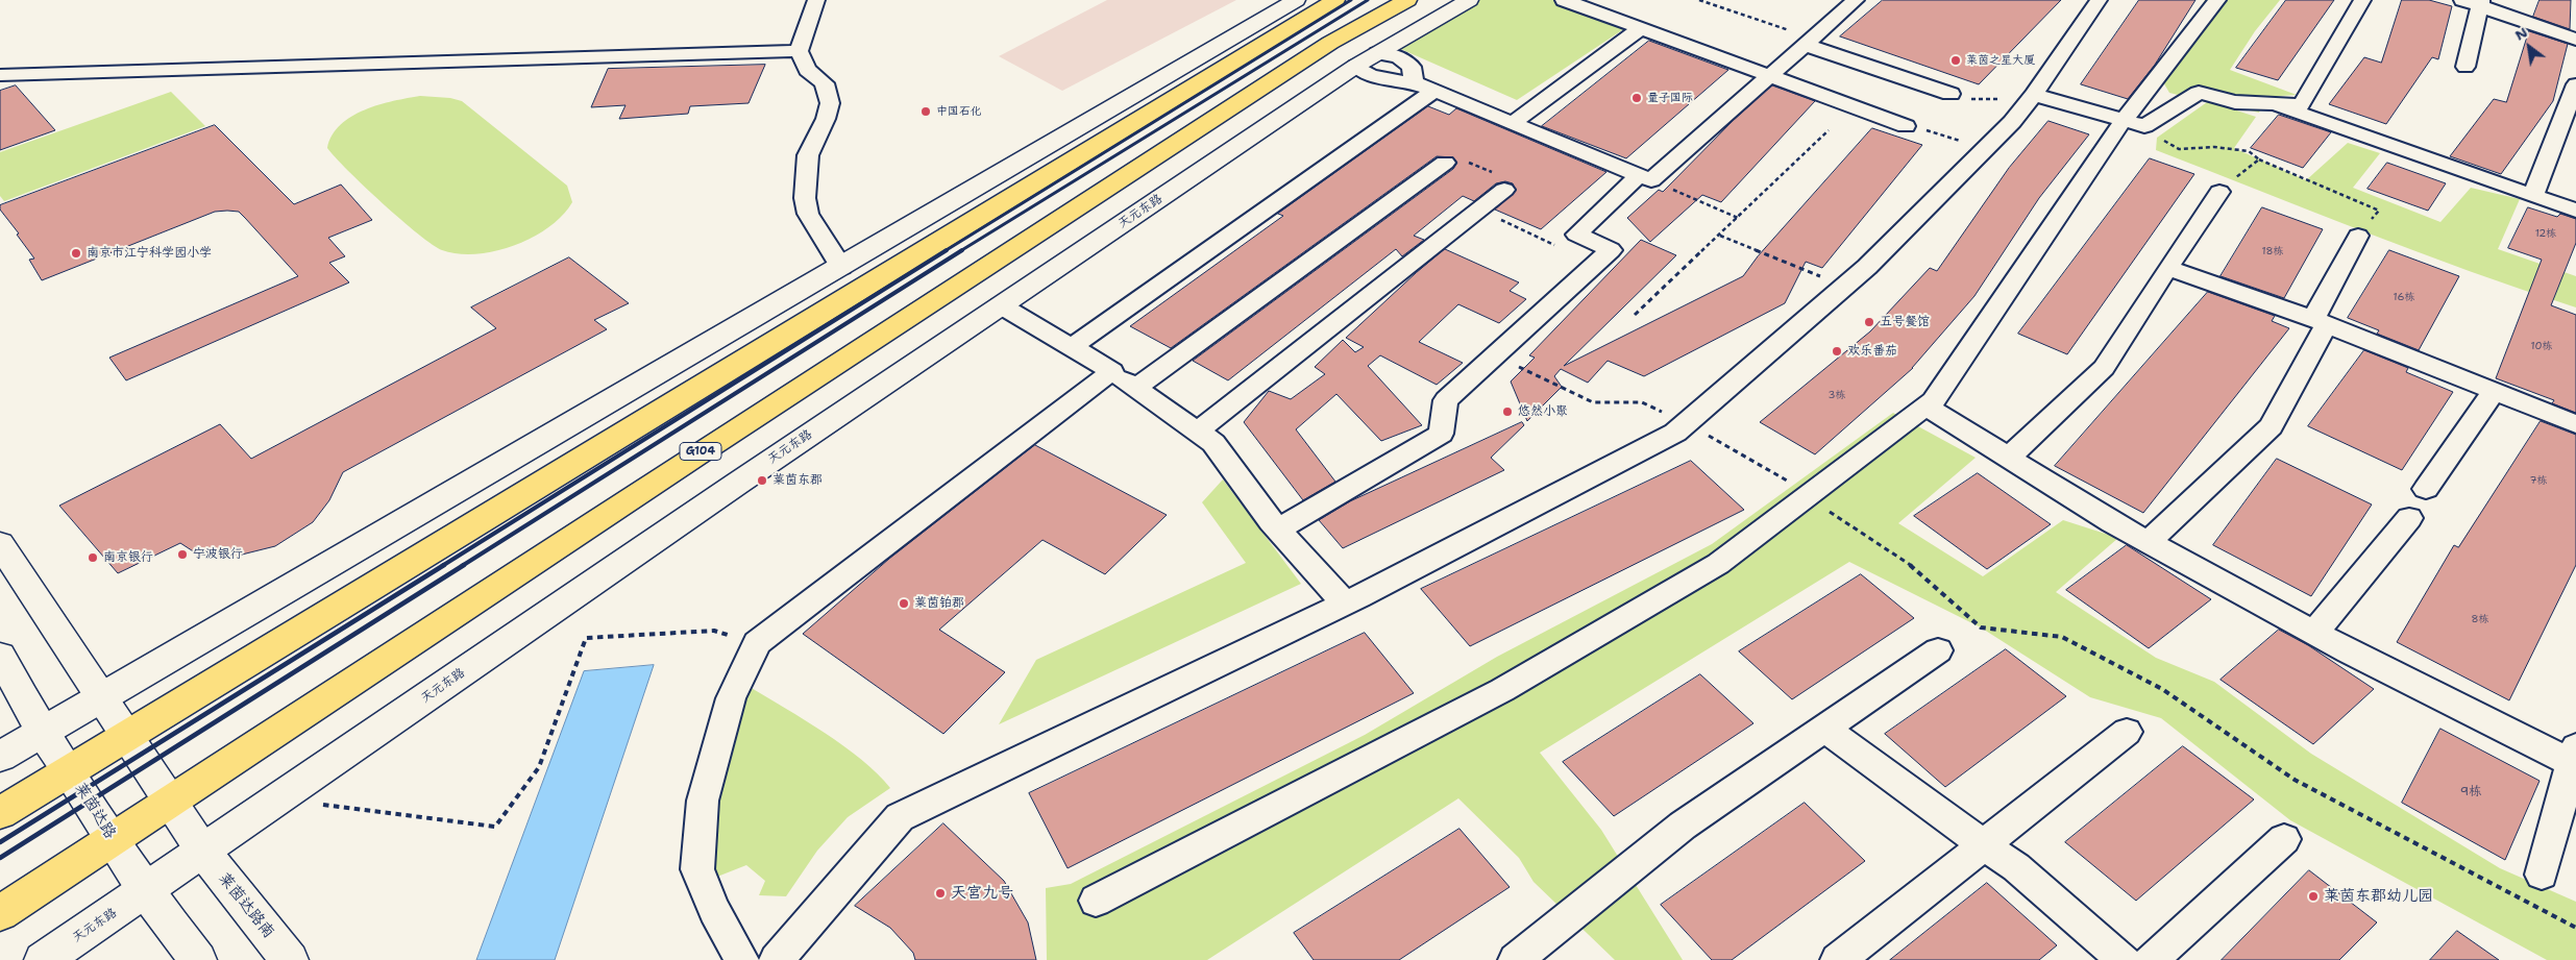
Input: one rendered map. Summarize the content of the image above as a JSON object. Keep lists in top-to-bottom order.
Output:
{
  "streets": {
    "highway": ["G104"],
    "street": ["天元东路", "莱茵达路", "莱茵达路南"]
  },
  "crossings": [
    ["天元东路", "莱茵达路"],
    ["天元东路", "莱茵达路南"],
    ["G104", "莱茵达路"],
    ["G104", "莱茵达路南"]
  ],
  "places": [
    "莱茵之星大厦",
    "量子国际",
    "中国石化",
    "南京市江宁科学园小学",
    "五号餐馆",
    "欢乐番茄",
    "悠然小聚",
    "莱茵东郡",
    "宁波银行",
    "南京银行",
    "莱茵铂郡",
    "天宫九号",
    "莱茵东郡幼儿园"
  ],
  "house_numbers": [
    "12栋",
    "18栋",
    "16栋",
    "10栋",
    "3栋",
    "7栋",
    "8栋",
    "9栋"
  ],
  "north": "top left"
}
